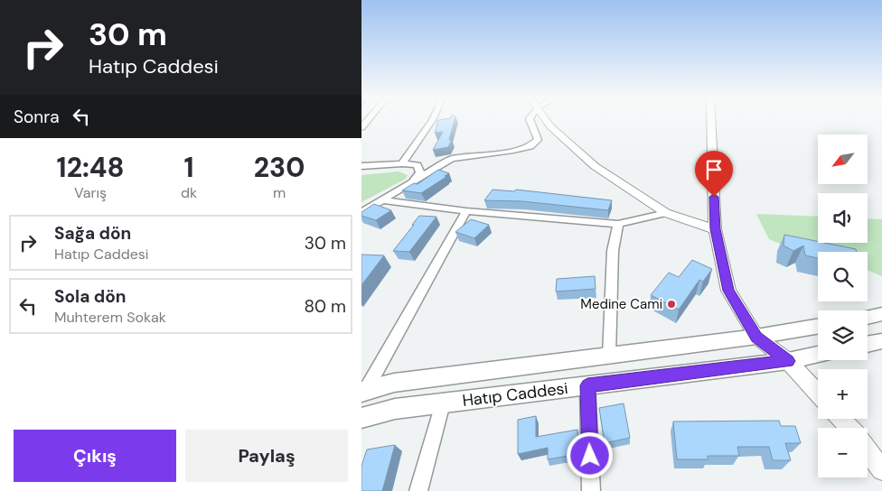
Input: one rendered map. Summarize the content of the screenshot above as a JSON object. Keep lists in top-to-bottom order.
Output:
{
  "streets": {
    "main road": ["Hatıp Caddesi"]
  },
  "places": ["Medine Cami"],
  "north": "bottom left",
  "page": {
    "turn": ["30 m", "Hatıp Caddesi"],
    "then": "Sonra",
    "map_buttons": ["+", "−"],
    "eta": [
      "12:48",
      "Varış",
      "1",
      "dk",
      "230",
      "m"
    ],
    "list": [
      {
        "name": "Sağa dön",
        "note": "Hatıp Caddesi",
        "value": "30 m"
      },
      {
        "name": "Sola dön",
        "note": "Muhterem Sokak",
        "value": "80 m"
      }
    ],
    "buttons": ["Çıkış", "Paylaş"]
  }
}
